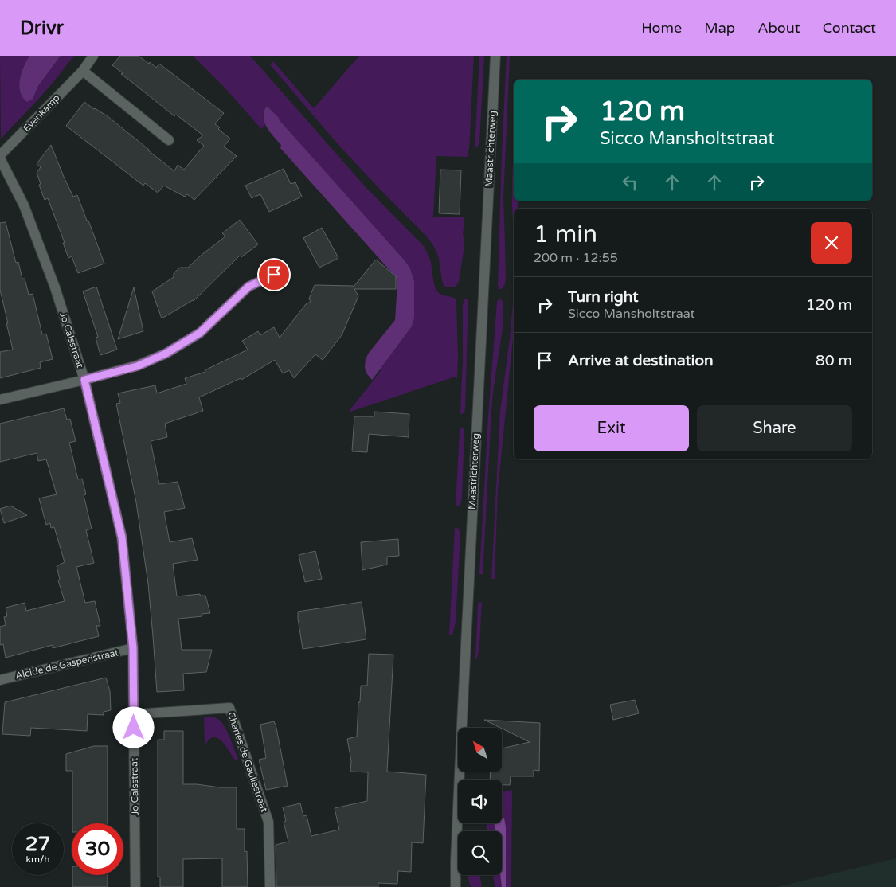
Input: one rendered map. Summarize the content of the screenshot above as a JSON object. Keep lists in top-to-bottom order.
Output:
{
  "streets": {
    "street": [
      "Evenkamp",
      "Maastrichterweg",
      "Jo Calsstraat",
      "Alcide de Gasperistraat",
      "Charles de Gaullestraat"
    ]
  },
  "crossings": [
    ["Evenkamp", "Jo Calsstraat"],
    ["Jo Calsstraat", "Alcide de Gasperistraat"],
    ["Jo Calsstraat", "Charles de Gaullestraat"]
  ],
  "north": "top left",
  "page": {
    "header": "Drivr",
    "nav": [
      "Home",
      "Map",
      "About",
      "Contact"
    ],
    "turn": ["120 m", "Sicco Mansholtstraat"],
    "heading": ["1 min", "200 m · 12:55"],
    "list": [
      {
        "name": "Turn right",
        "note": "Sicco Mansholtstraat",
        "value": "120 m"
      },
      {
        "name": "Arrive at destination",
        "value": "80 m"
      }
    ],
    "buttons": ["Exit", "Share"],
    "speed": "27 km/h",
    "limit": "30"
  }
}
